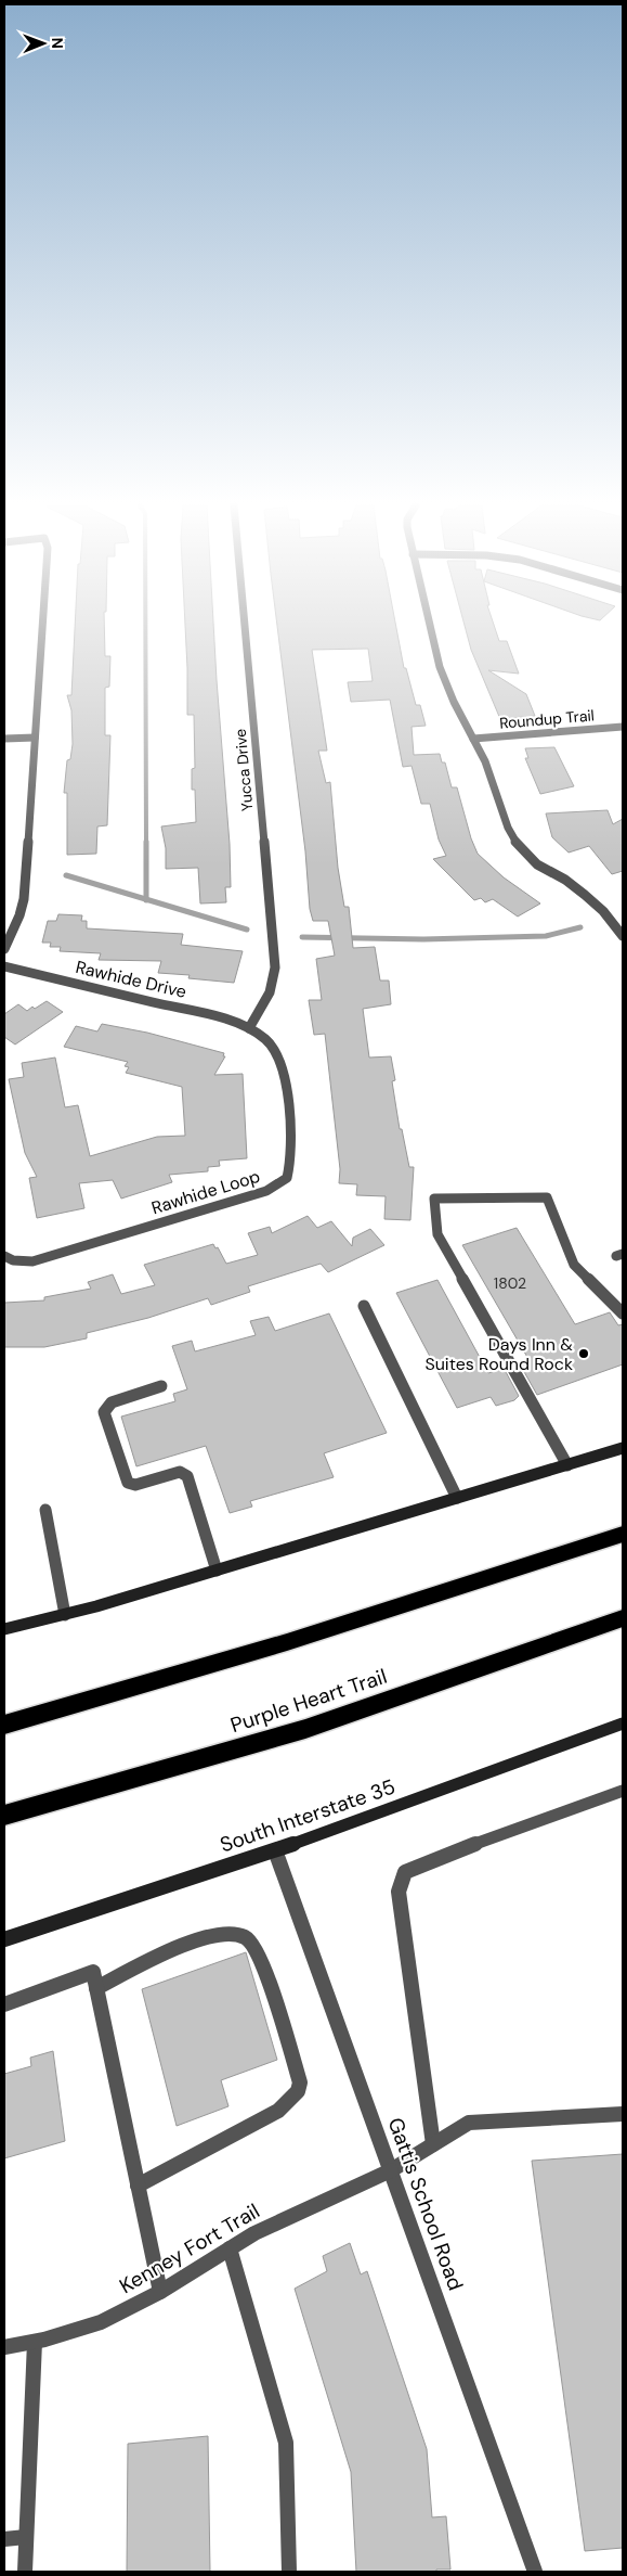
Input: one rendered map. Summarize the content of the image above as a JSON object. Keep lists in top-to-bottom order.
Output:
{
  "streets": {
    "highway": ["Purple Heart Trail"],
    "main road": ["South Interstate 35"],
    "street": [
      "Roundup Trail",
      "Yucca Drive",
      "Rawhide Drive",
      "Rawhide Loop",
      "Gattis School Road",
      "Kenney Fort Trail"
    ]
  },
  "crossings": [
    ["Yucca Drive", "Rawhide Drive"],
    ["Yucca Drive", "Rawhide Loop"],
    ["Rawhide Drive", "Rawhide Loop"],
    ["South Interstate 35", "Gattis School Road"],
    ["Gattis School Road", "Kenney Fort Trail"]
  ],
  "places": ["Days Inn & Suites Round Rock"],
  "house_numbers": ["1802"],
  "north": "right"
}
